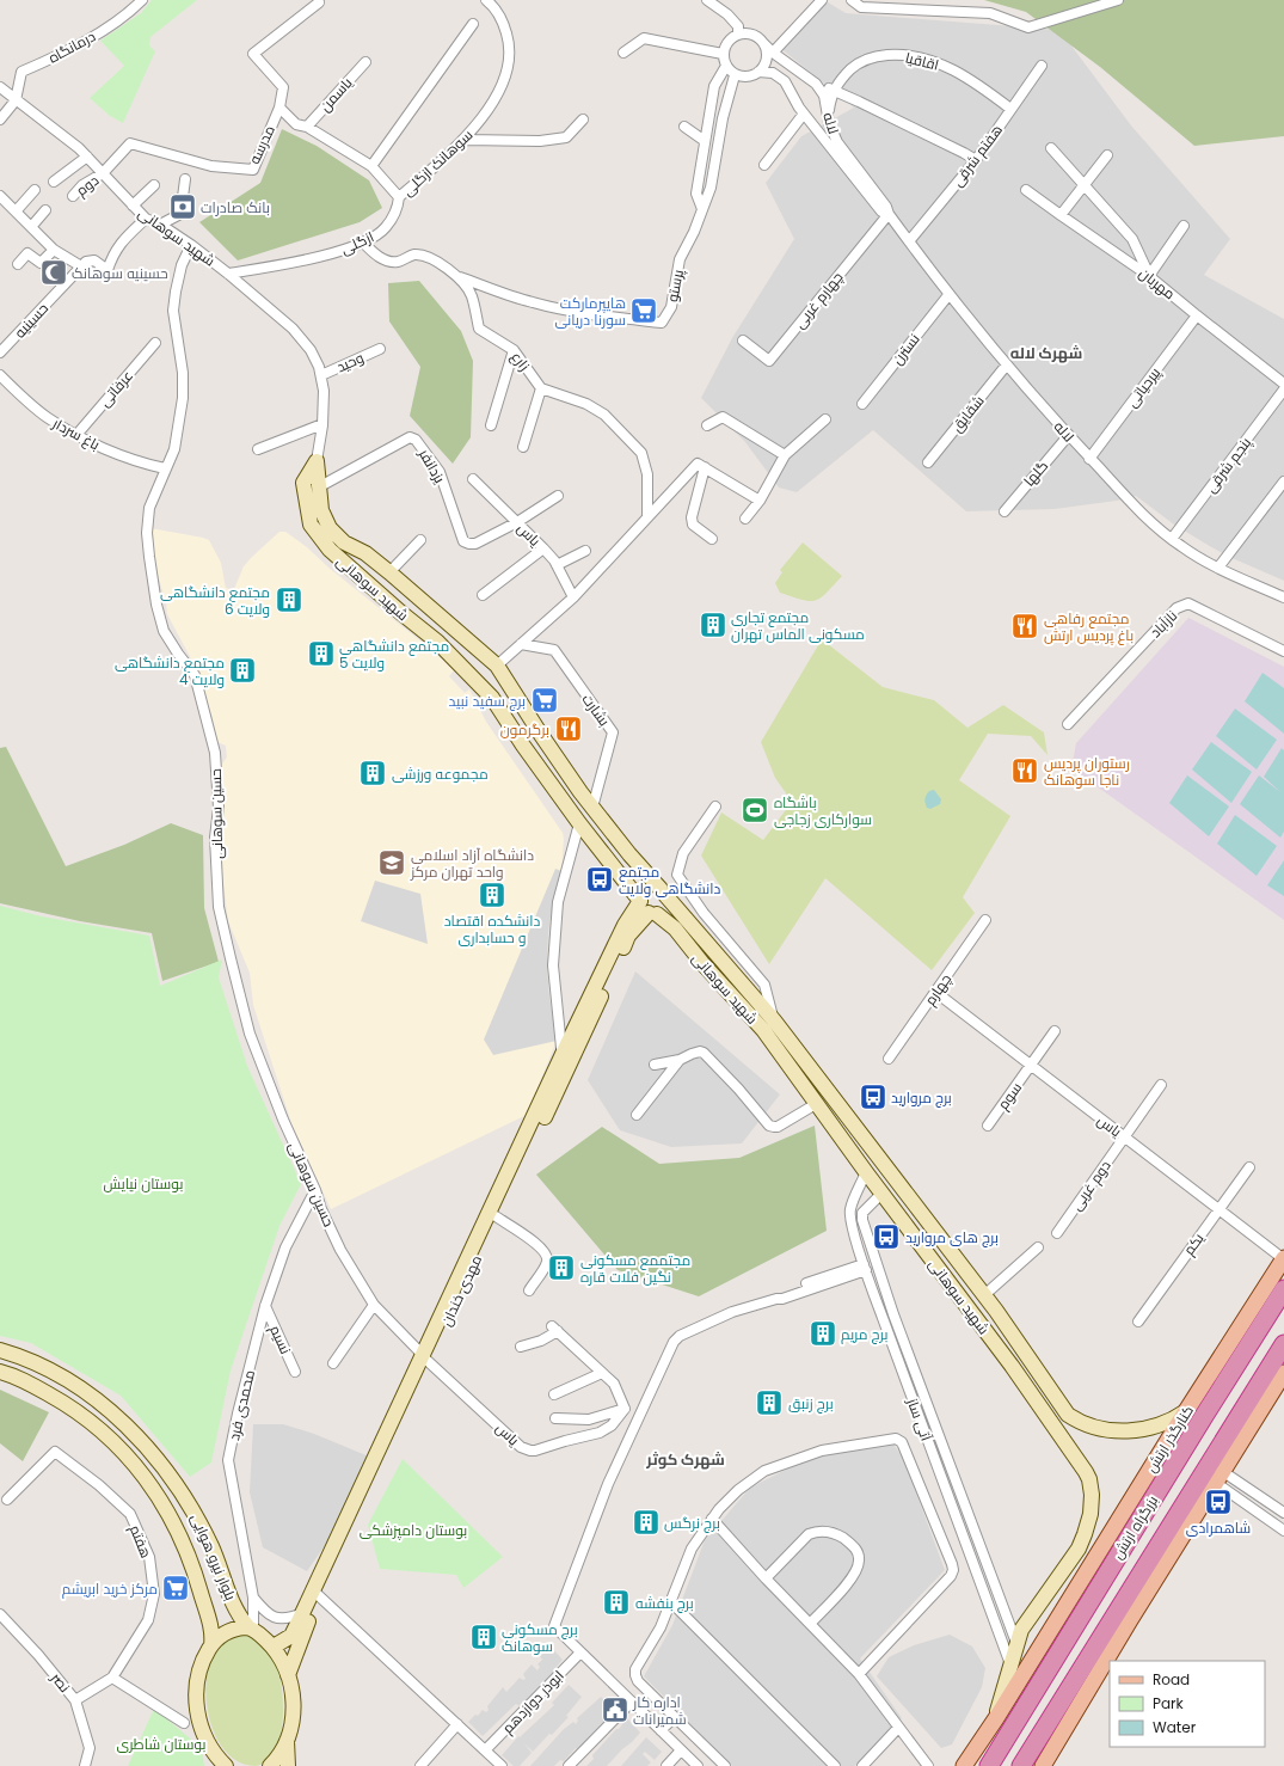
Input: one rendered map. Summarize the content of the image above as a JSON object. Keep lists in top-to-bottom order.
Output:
{
  "streets": {
    "highway": ["بزرگراه ارتش"],
    "main road": [
      "شهید سوهانی",
      "مهدی خندان",
      "کنارگذر ارتش",
      "بلوار نیرو هوایی"
    ],
    "street": [
      "درمانگاه",
      "اقاقیا",
      "یاسمن",
      "لاله",
      "مدرسه",
      "هفتم شرقی",
      "سوهانک ازگلی",
      "دوم",
      "ازگلی",
      "مهربان",
      "پرستو",
      "چهارم غربی",
      "حسینیه",
      "نسترن",
      "زارع",
      "وحید",
      "پیرحیاتی",
      "عرفاتی",
      "شقایق",
      "باغ سردار",
      "پنجم شرقی",
      "یزدانفر",
      "گلها",
      "یاس",
      "نازآباد",
      "بشارت",
      "حسین سوهانی",
      "چهارم",
      "سوم",
      "دوم غربی",
      "یکم",
      "نسیم",
      "محمدی فرد",
      "آتی ساز",
      "هفتم",
      "نصر",
      "ابوذر دوازدهم"
    ]
  },
  "crossings": [
    ["درمانگاه", "شهید سوهانی"],
    ["اقاقیا", "هفتم شرقی"],
    ["لاله", "هفتم شرقی"],
    ["لاله", "پرستو"],
    ["لاله", "چهارم غربی"],
    ["لاله", "نسترن"],
    ["لاله", "پیرحیاتی"],
    ["لاله", "شقایق"],
    ["لاله", "پنجم شرقی"],
    ["لاله", "گلها"],
    ["مدرسه", "دوم"],
    ["مدرسه", "شهید سوهانی"],
    ["سوهانک ازگلی", "ازگلی"],
    ["دوم", "شهید سوهانی"],
    ["شهید سوهانی", "ازگلی"],
    ["شهید سوهانی", "وحید"],
    ["شهید سوهانی", "یزدانفر"],
    ["شهید سوهانی", "بشارت"],
    ["شهید سوهانی", "حسین سوهانی"],
    ["شهید سوهانی", "مهدی خندان"],
    ["شهید سوهانی", "آتی ساز"],
    ["شهید سوهانی", "کنارگذر ارتش"],
    ["ازگلی", "زارع"],
    ["مهربان", "پیرحیاتی"],
    ["پرستو", "زارع"],
    ["عرفاتی", "باغ سردار"],
    ["باغ سردار", "حسین سوهانی"],
    ["یزدانفر", "یاس"],
    ["یاس", "حسین سوهانی"],
    ["یاس", "چهارم"],
    ["یاس", "سوم"],
    ["یاس", "دوم غربی"],
    ["یاس", "یکم"],
    ["یاس", "مهدی خندان"],
    ["یاس", "کنارگذر ارتش"],
    ["حسین سوهانی", "مهدی خندان"],
    ["حسین سوهانی", "محمدی فرد"],
    ["مهدی خندان", "بلوار نیرو هوایی"],
    ["نسیم", "محمدی فرد"],
    ["محمدی فرد", "بلوار نیرو هوایی"],
    ["هفتم", "نصر"]
  ],
  "districts": ["شهرک لاله", "شهرک کوثر"],
  "parks": ["بوستان نیایش", "بوستان دامپزشکی", "بوستان شاطری"],
  "places": {
    "bank": ["بانک صادرات"],
    "mosque": ["حسینیه سوهانک"],
    "supermarket": ["هایپرمارکت سورنا دریانی", "برج سفید نبید", "مرکز خرید ابریشم"],
    "building": [
      "مجتمع دانشگاهی ولایت 6",
      "مجتمع تجاری مسکونی الماس تهران",
      "مجتمع دانشگاهی ولایت 5",
      "مجتمع دانشگاهی ولایت 4",
      "مجموعه ورزشی",
      "دانشکده اقتصاد و حسابداری",
      "مجتممع مسکونی نگین فلات قاره",
      "برج مریم",
      "برج زنبق",
      "برج نرگس",
      "برج بنفشه",
      "برج مسکونی سوهانک"
    ],
    "restaurant": ["مجتمع رفاهی باغ پردیس ارتش", "برگرمون", "رستوران پردیس ناجا سوهانک"],
    "sports": ["باشگاه سواركاری زجاجی"],
    "school or university": ["دانشگاه آزاد اسلامی واحد تهران مرکز"],
    "bus stop": [
      "مجتمع دانشگاهی ولایت",
      "برج مروارید",
      "برج های مروارید",
      "شاهمرادی"
    ],
    "public building": ["اداره کار شمیرانات"]
  },
  "legend": ["Road", "Park", "Water"]
}
